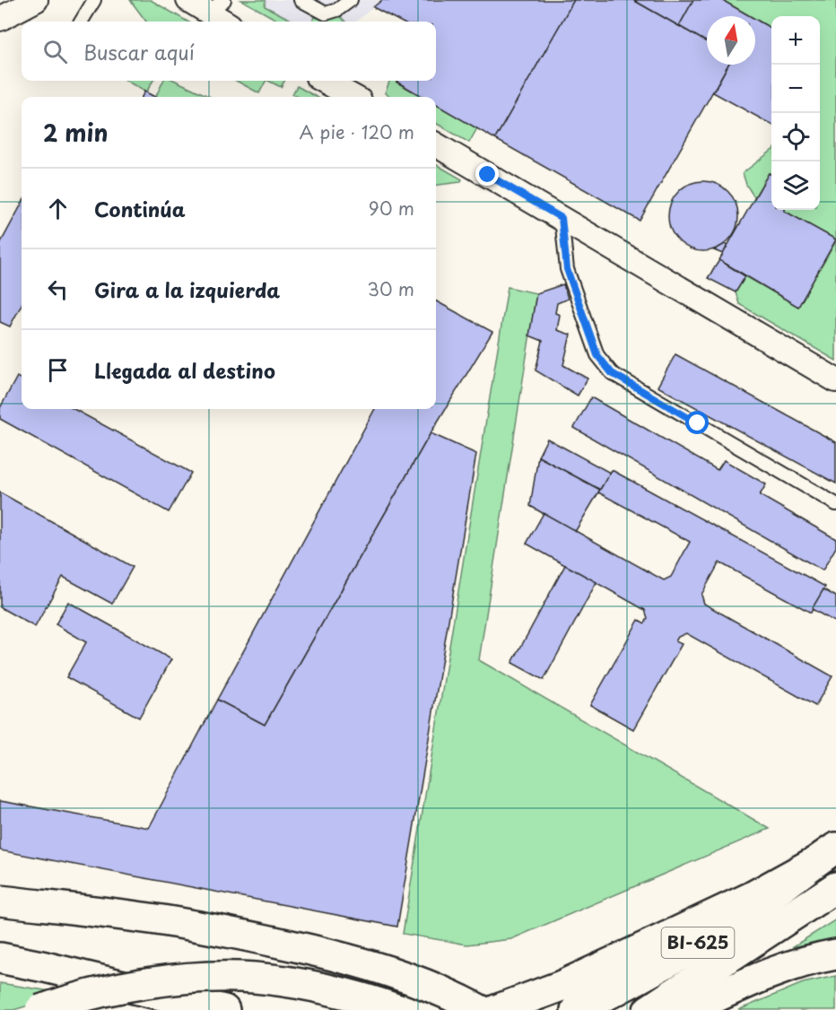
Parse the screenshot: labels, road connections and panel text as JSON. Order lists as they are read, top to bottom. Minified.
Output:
{"streets":{"main road":["BI-625"]},"north":"top","page":{"map_buttons":["+","−"],"search":"Buscar aquí","heading":["2 min","A pie · 120 m"],"list":[["Continúa","90 m"],["Gira a la izquierda","30 m"],"Llegada al destino"]}}
